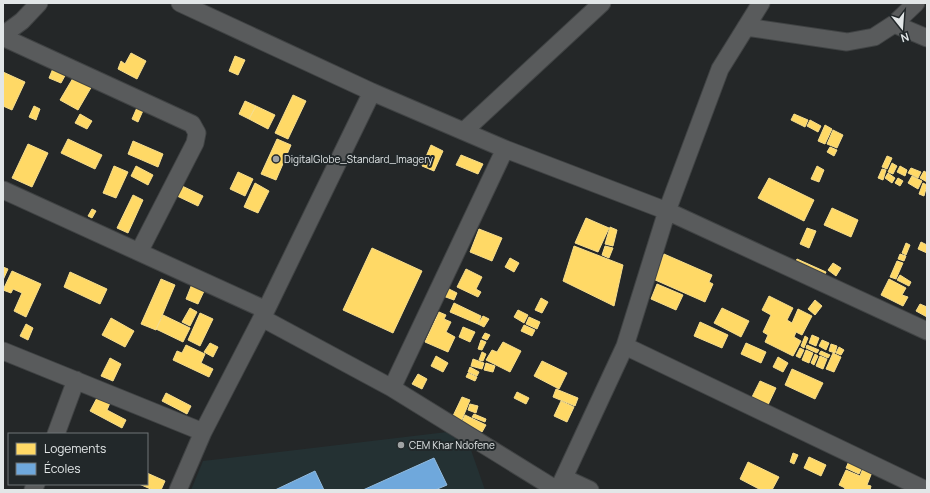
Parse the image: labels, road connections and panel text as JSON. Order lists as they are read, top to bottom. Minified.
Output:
{"places":["DigitalGlobe_Standard_Imagery","CEM Khar Ndofene"],"legend":["Logements","Écoles"],"north":"bottom"}
